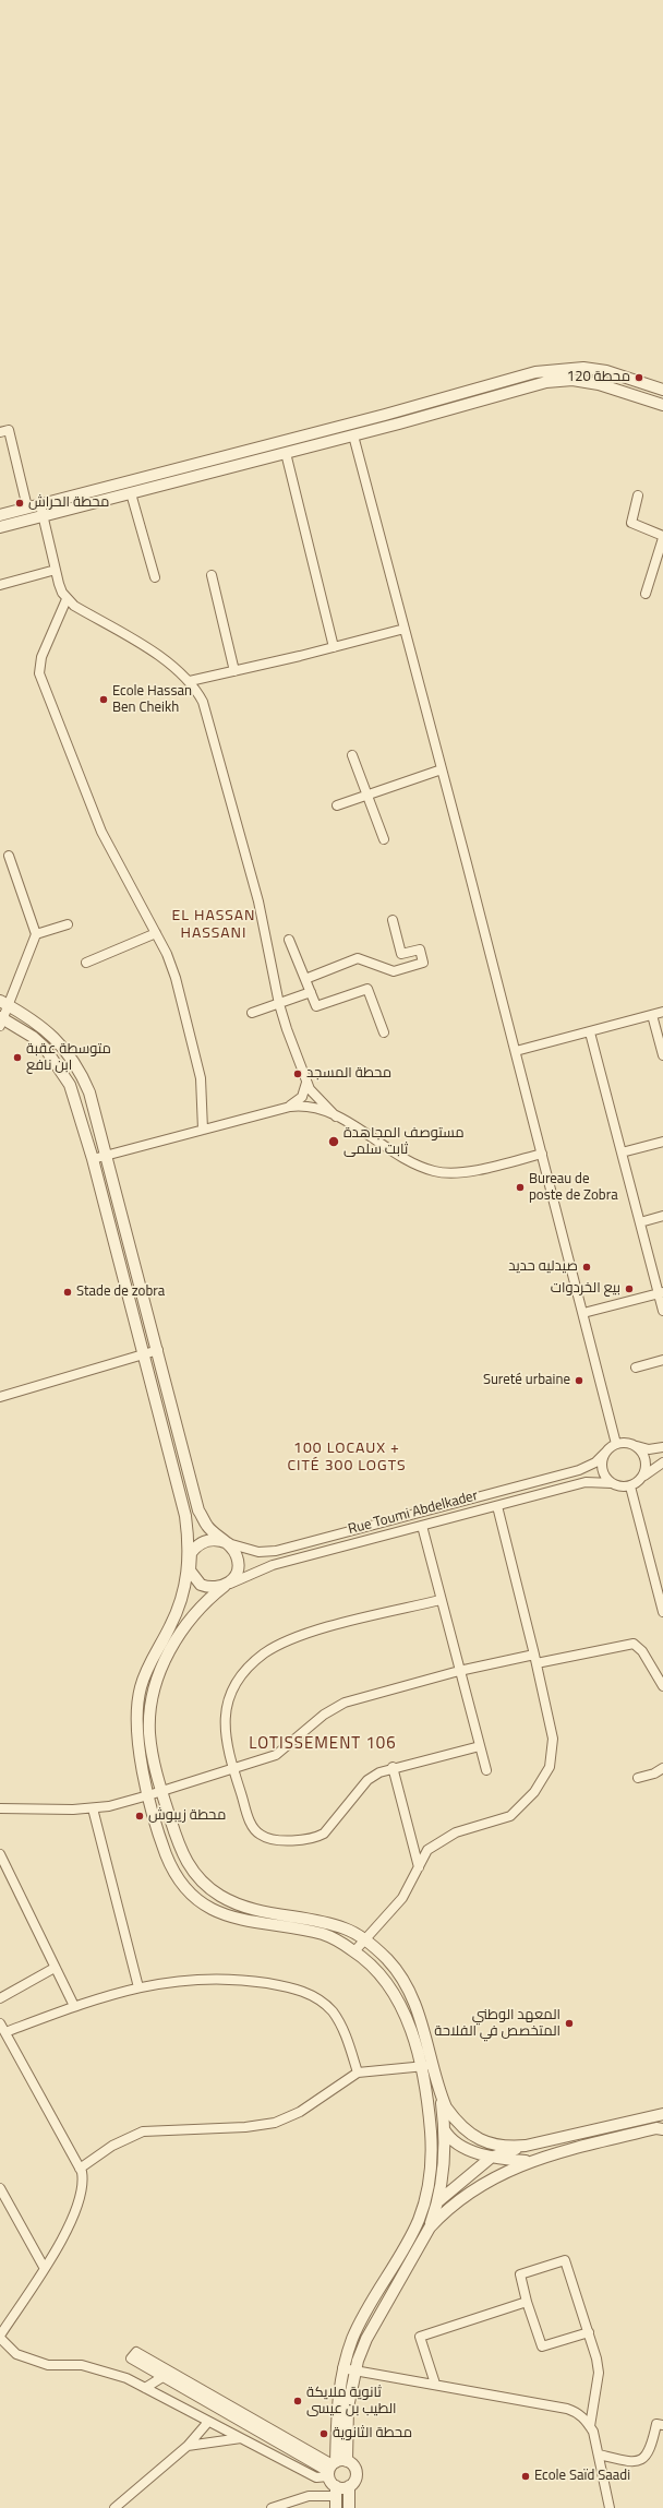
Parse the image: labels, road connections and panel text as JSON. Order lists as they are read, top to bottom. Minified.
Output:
{"streets":{"street":["Rue Toumi Abdelkader"]},"districts":["EL HASSAN HASSANI","100 LOCAUX + CITÉ 300 LOGTS","LOTISSEMENT 106"],"places":["محطة 120","محطة الحراش","Ecole Hassan Ben Cheikh","متوسطة عقبة ابن نافع","محطة المسجد","مستوصف المجاهدة ثابت سلمى","Bureau de poste de Zobra","صيدليه حديد","بيع الخردوات","Stade de zobra","Sureté urbaine","محطة زيبوش","المعهد الوطني المتخصص في الفلاحة","ثانوية ملايكة الطيب بن عيسى","محطة الثانوية","Ecole Saïd Saadi"]}
